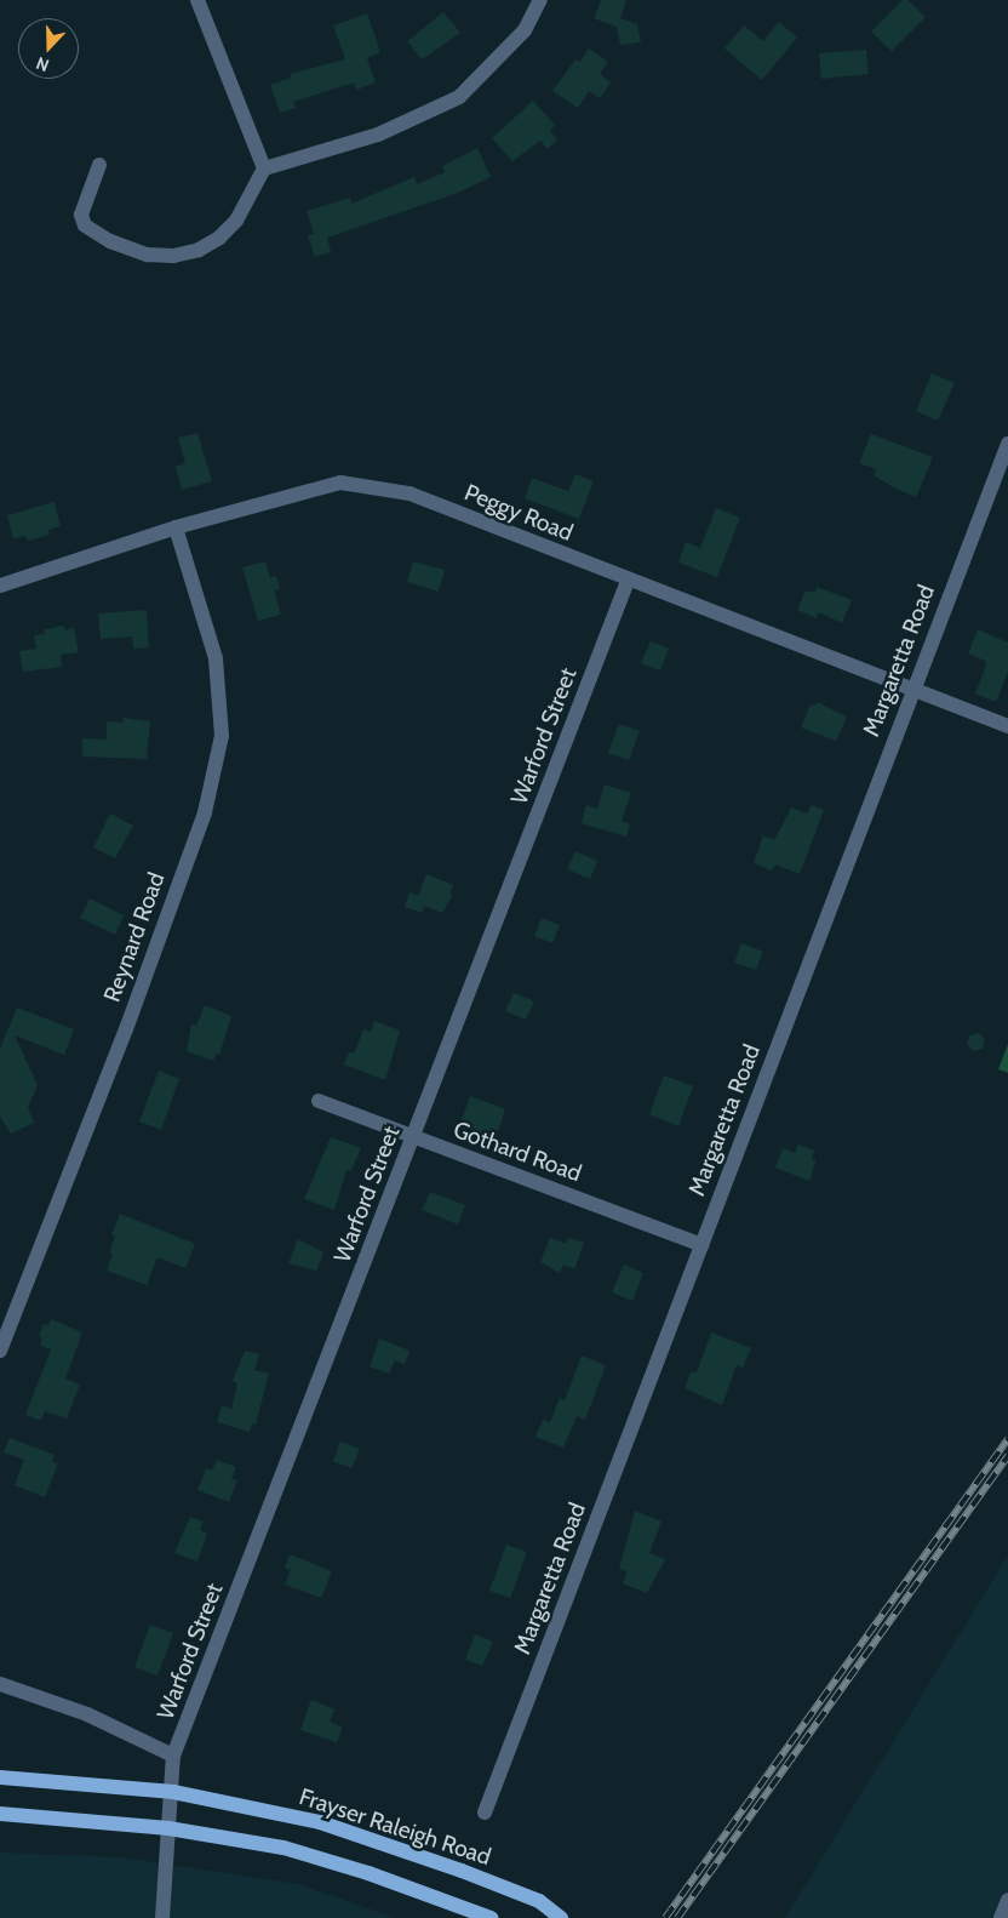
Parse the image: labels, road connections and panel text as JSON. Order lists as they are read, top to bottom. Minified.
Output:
{"streets":{"main road":["Frayser Raleigh Road"],"street":["Peggy Road","Margaretta Road","Warford Street","Reynard Road","Gothard Road"]},"crossings":[["Peggy Road","Margaretta Road"],["Peggy Road","Warford Street"],["Peggy Road","Reynard Road"],["Margaretta Road","Gothard Road"],["Warford Street","Gothard Road"],["Warford Street","Frayser Raleigh Road"]],"north":"bottom"}
